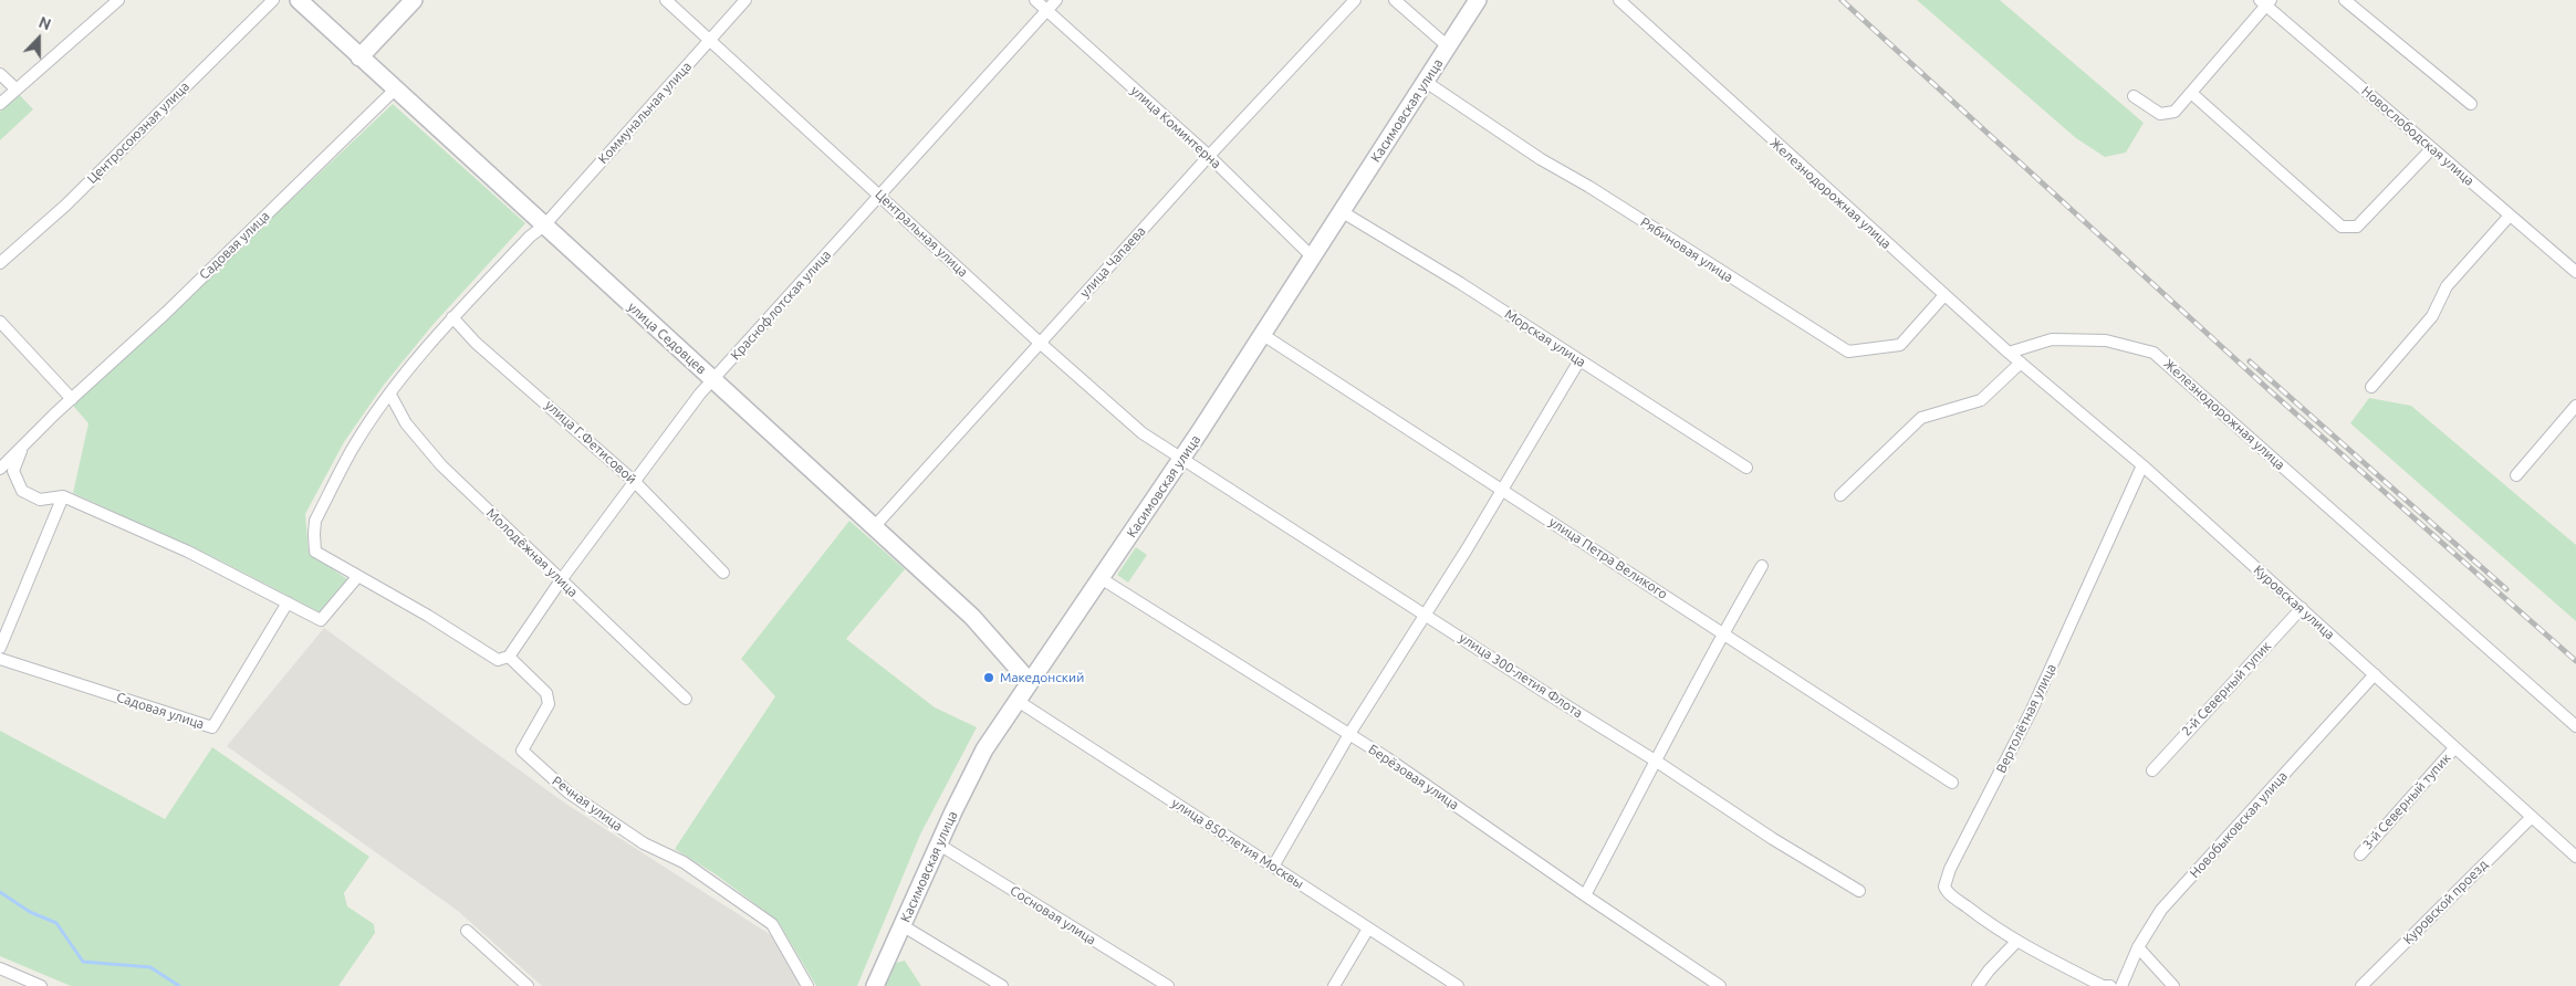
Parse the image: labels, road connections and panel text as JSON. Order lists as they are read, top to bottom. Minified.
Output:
{"streets":{"main road":["Касимовская улица","улица Седовцев"],"street":["Коммунальная улица","улица Коминтерна","Центросоюзная улица","Новослободская улица","Железнодорожная улица","Центральная улица","Садовая улица","Рябиновая улица","улица Чапаева","Краснофлотская улица","Морская улица","улица Г.Фетисовой","Молодёжная улица","улица Петра Великого","Куровская улица","улица 300-летия Флота","2-й Северный тупик","Вертолётная улица","Берёзовая улица","3-й Северный тупик","Речная улица","Новобыковская улица","улица 850-летия Москвы","Куровской проезд","Сосновая улица"]},"crossings":[["Касимовская улица","улица Коминтерна"],["Касимовская улица","Центральная улица"],["Касимовская улица","Рябиновая улица"],["Касимовская улица","улица Седовцев"],["Касимовская улица","Морская улица"],["Касимовская улица","улица Петра Великого"],["Касимовская улица","улица 300-летия Флота"],["Касимовская улица","Берёзовая улица"],["Касимовская улица","улица 850-летия Москвы"],["Касимовская улица","Сосновая улица"],["Коммунальная улица","Центральная улица"],["Коммунальная улица","улица Седовцев"],["Коммунальная улица","улица Г.Фетисовой"],["Коммунальная улица","Молодёжная улица"],["улица Коминтерна","улица Чапаева"],["улица Коминтерна","Краснофлотская улица"],["Железнодорожная улица","Рябиновая улица"],["Железнодорожная улица","Куровская улица"],["Центральная улица","улица Чапаева"],["Центральная улица","Краснофлотская улица"],["Центральная улица","улица 300-летия Флота"],["Садовая улица","улица Седовцев"],["улица Чапаева","улица Седовцев"],["Краснофлотская улица","улица Седовцев"],["Краснофлотская улица","улица Г.Фетисовой"],["Краснофлотская улица","Молодёжная улица"],["Краснофлотская улица","Речная улица"],["Куровская улица","2-й Северный тупик"],["Куровская улица","Вертолётная улица"],["Куровская улица","3-й Северный тупик"],["Куровская улица","Новобыковская улица"],["Куровская улица","Куровской проезд"]],"places":["Македонский"],"north":"top"}
